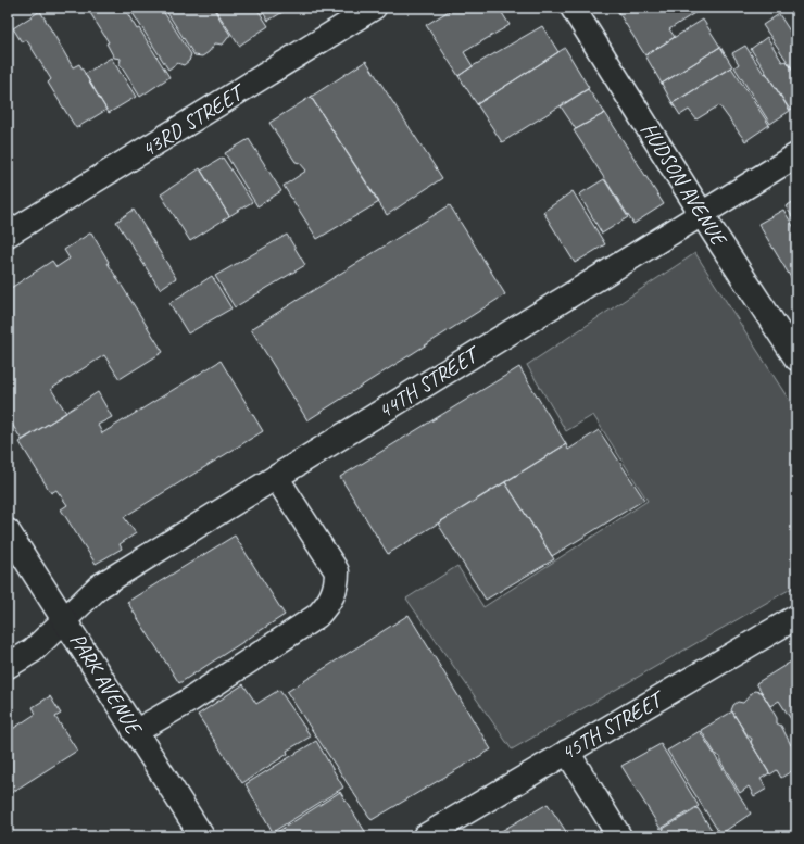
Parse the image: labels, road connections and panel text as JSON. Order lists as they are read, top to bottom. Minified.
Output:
{"streets":{"street":["43RD STREET","HUDSON AVENUE","44TH STREET","PARK AVENUE","45TH STREET"]},"crossings":[["HUDSON AVENUE","44TH STREET"],["44TH STREET","PARK AVENUE"]]}
